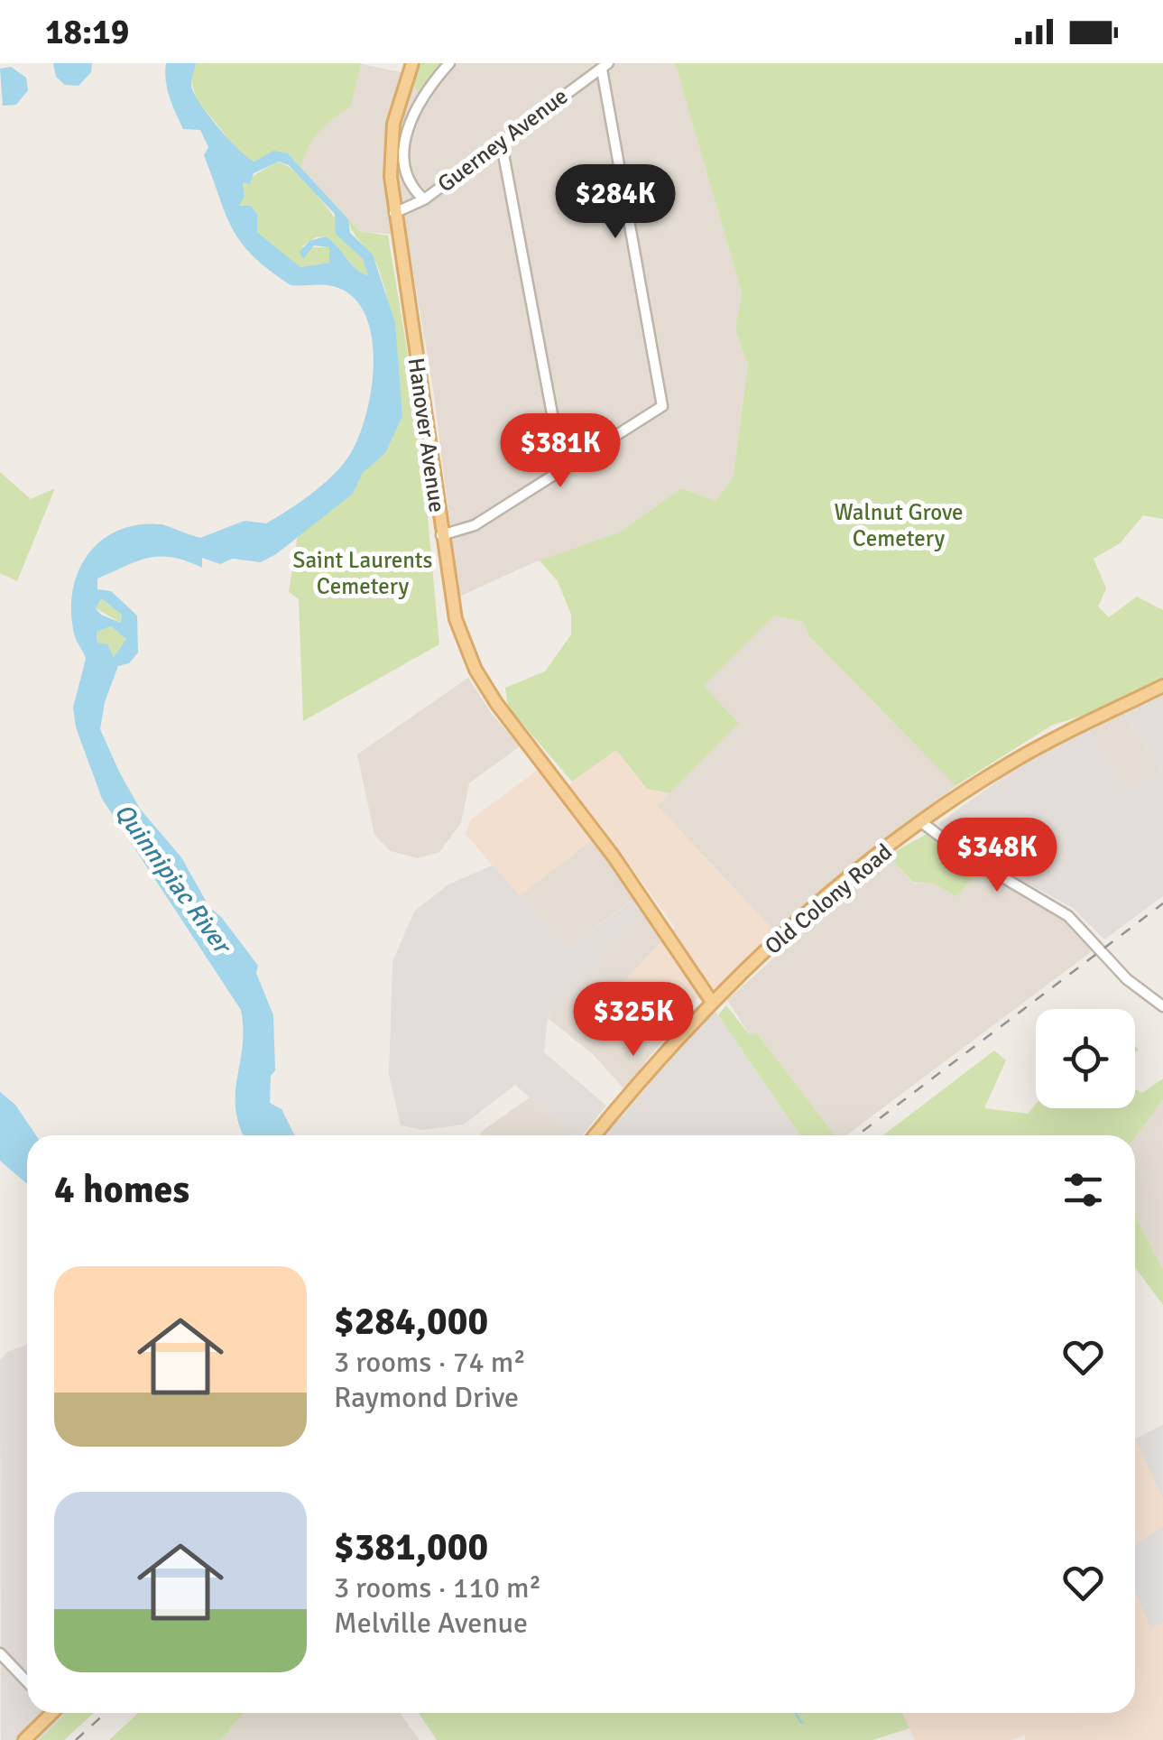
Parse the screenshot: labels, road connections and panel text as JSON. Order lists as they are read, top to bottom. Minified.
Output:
{"streets":{"main road":["Hanover Avenue","Old Colony Road"],"street":["Guerney Avenue"]},"crossings":[["Guerney Avenue","Hanover Avenue"],["Hanover Avenue","Old Colony Road"]],"water":["Quinnipiac River"],"parks":["Walnut Grove Cemetery","Saint Laurents Cemetery"],"page":{"status":"18:19","price":["$284K","$381K","$348K","$325K"],"heading":"4 homes","list":[{"name":"$284,000","note":"3 rooms · 74 m² · Raymond Drive"},{"name":"$381,000","note":"3 rooms · 110 m² · Melville Avenue"}]}}
